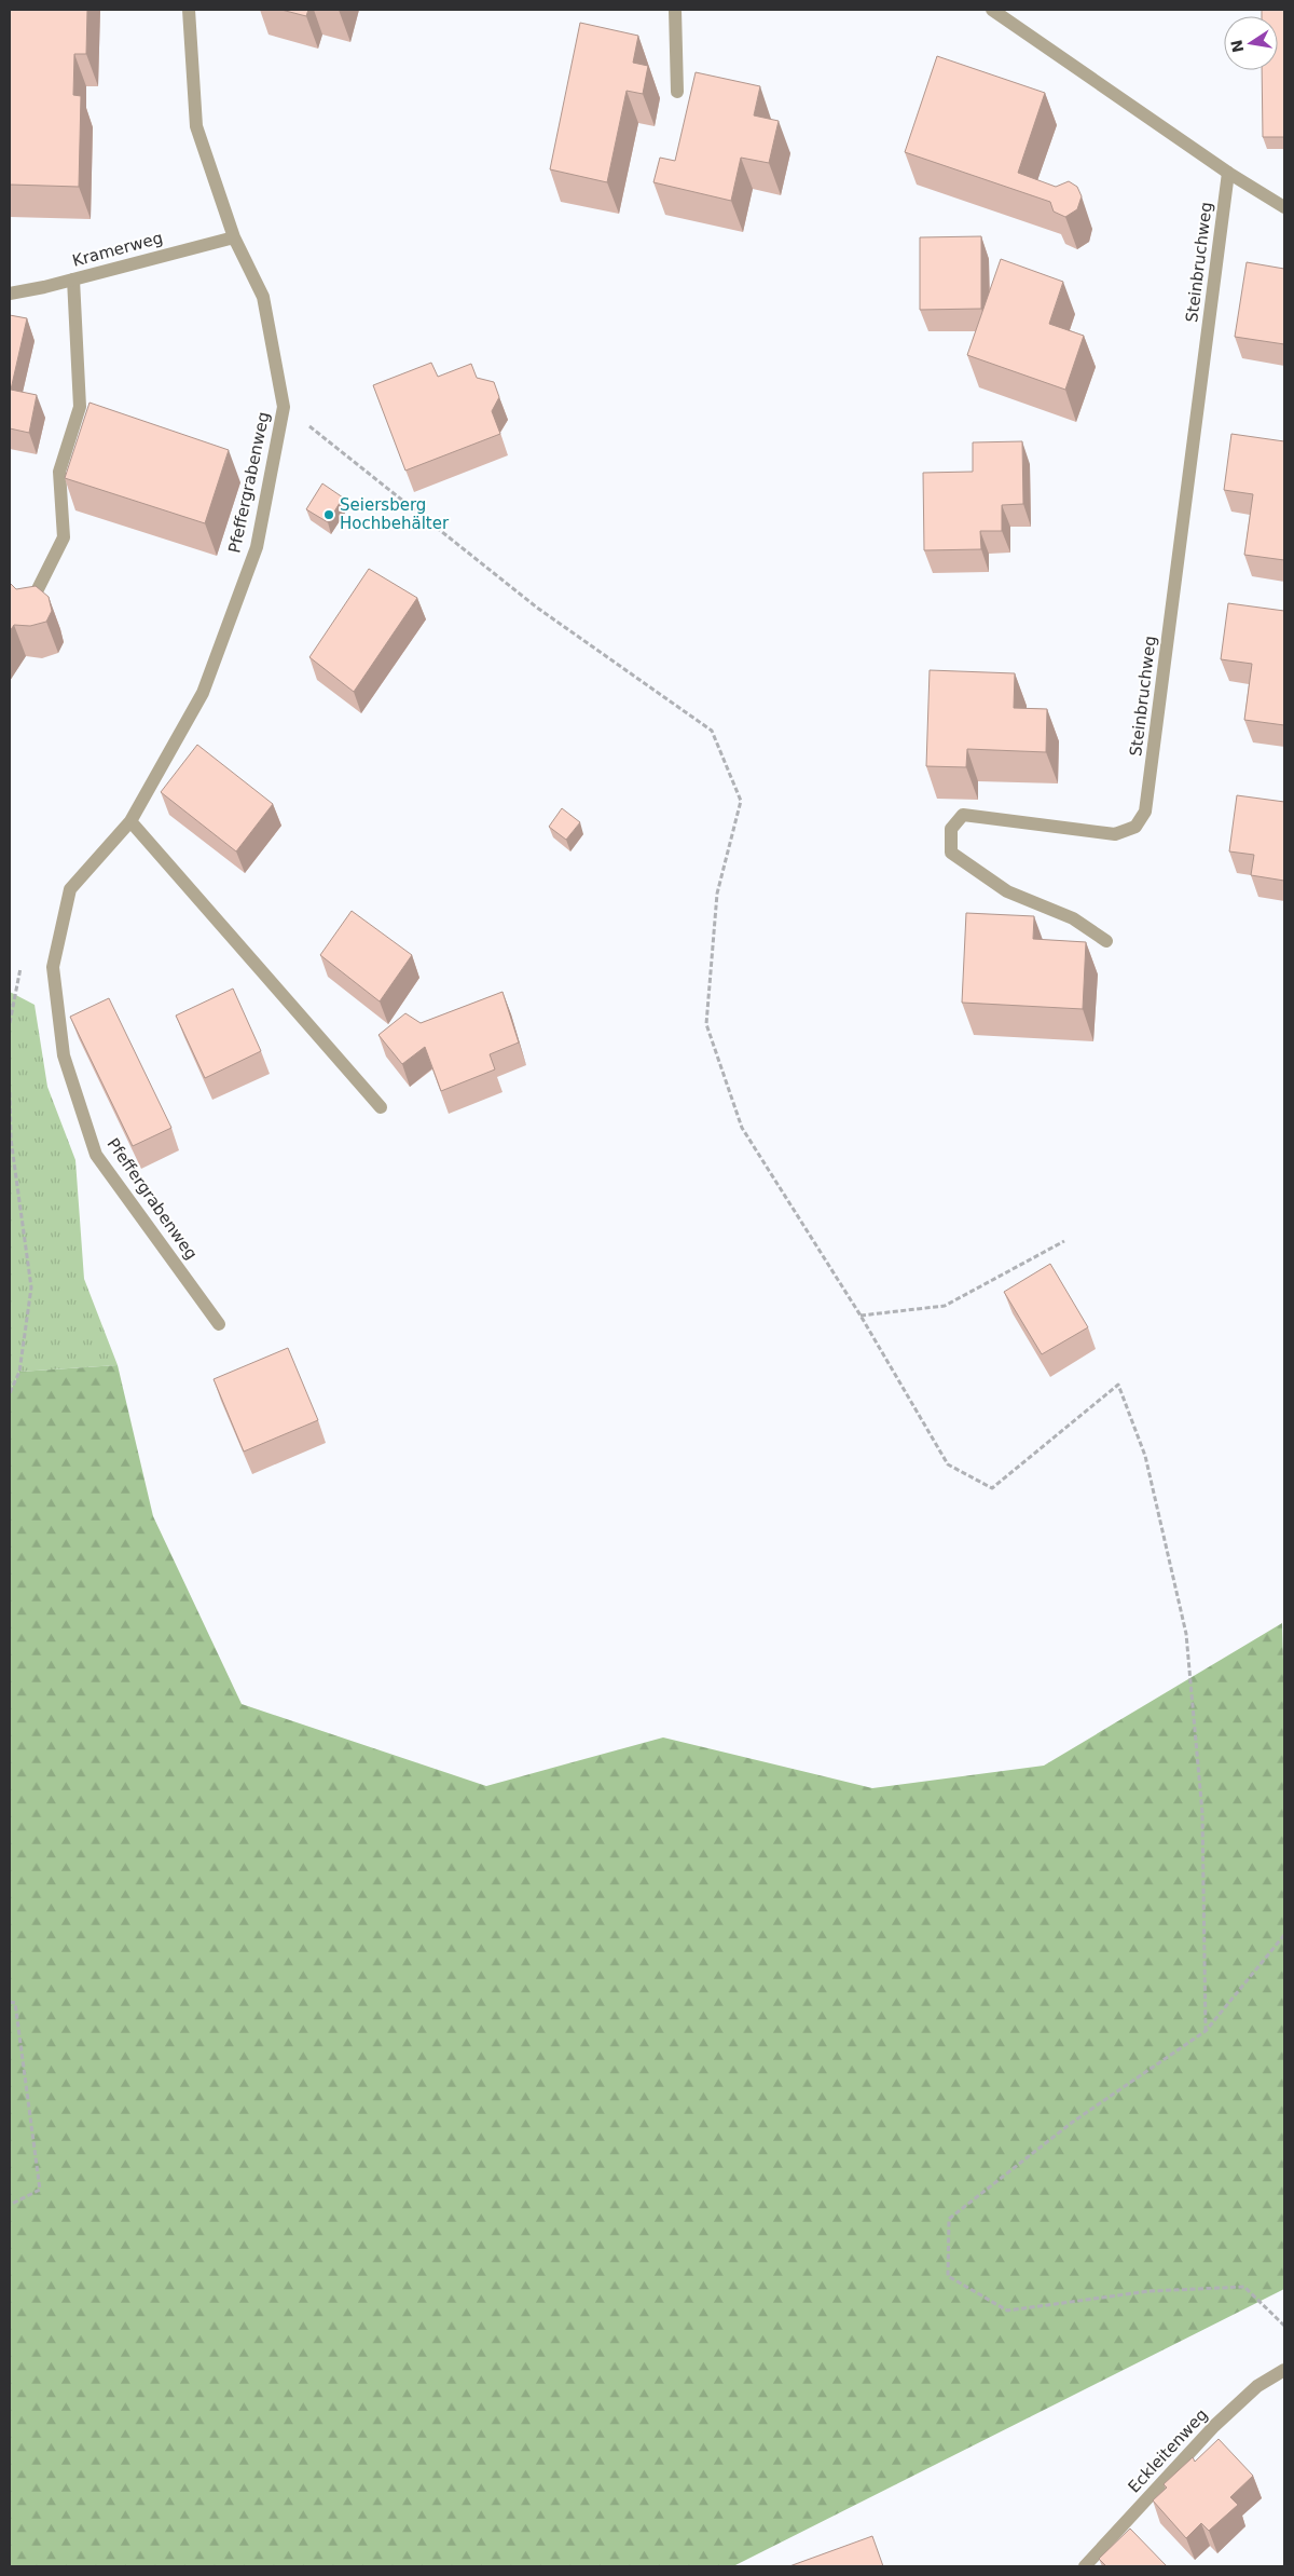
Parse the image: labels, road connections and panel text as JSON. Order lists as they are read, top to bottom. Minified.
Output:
{"streets":{"street":["Kramerweg","Steinbruchweg","Pfeffergrabenweg","Eckleitenweg"]},"crossings":[["Kramerweg","Pfeffergrabenweg"]],"places":["Seiersberg Hochbehälter"],"north":"left"}
